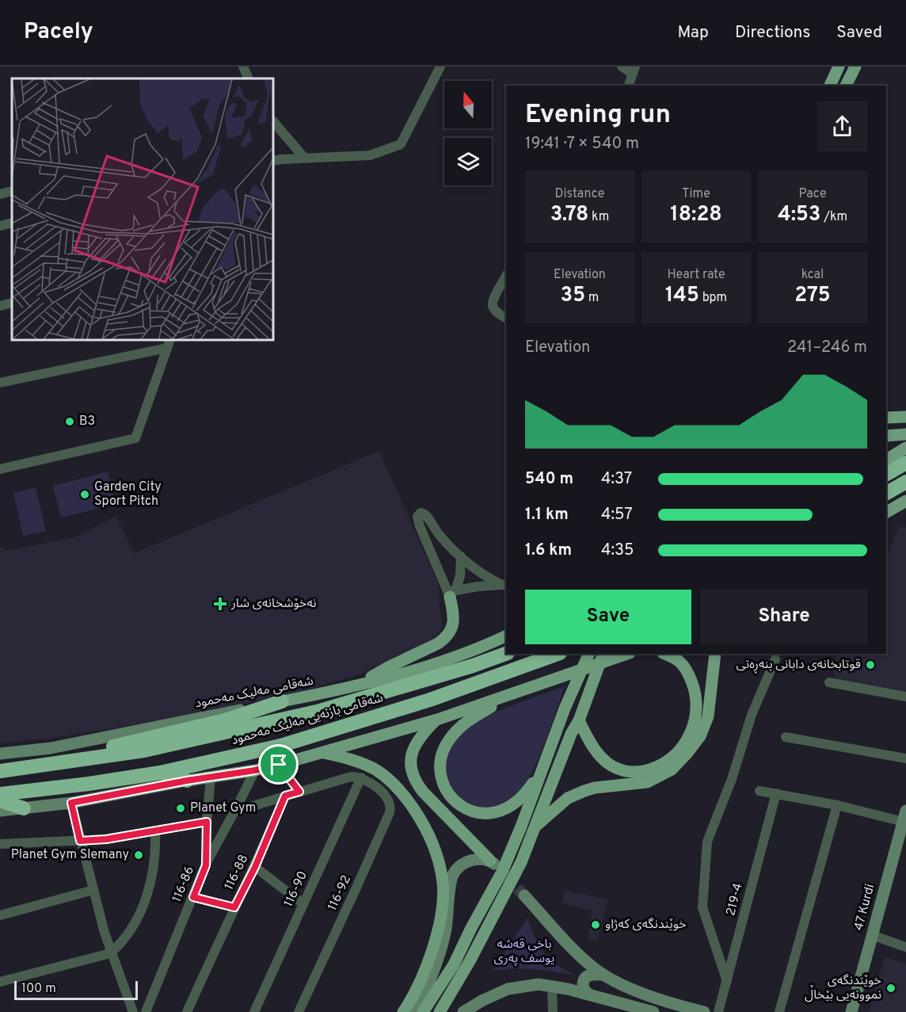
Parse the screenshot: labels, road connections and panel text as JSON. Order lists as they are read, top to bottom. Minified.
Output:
{"streets":{"highway":["شەقامی بازنەیی مەلیک مەحمود"],"main road":["شەقامی مەلیک مەحمود","47 Kurdi"],"street":["116-88","116-86","116-90","116-92","219-4"]},"crossings":[["116-90","116-92"]],"parks":["باخی قەشە یوسف پەری"],"places":{"other":["B3","Garden City Sport Pitch","قوتابخانەی دابانی بنەڕەتی","Planet Gym","Planet Gym Slemany","خوێندنگەی کەژاو","خوێندنگەی نموونەیی بێخاڵ"],"health":["نەخۆشخانەی شار"]},"scale_bar":"100 m","north":"top","page":{"header":"Pacely","nav":["Map","Directions","Saved"],"heading":["Evening run","19:41 · 7 × 540 m"],"stats":[["Distance","3.78 km"],["Time","18:28"],["Pace","4:53 /km"],["Elevation","35 m"],["Heart rate","145 bpm"],["kcal","275"]],"chart":["Elevation","241–246 m"],"list":[{"name":"540 m","note":"4:37"},{"name":"1.1 km","note":"4:57"},{"name":"1.6 km","note":"4:35"}],"buttons":["Save","Share"],"scale":"100 m"}}
